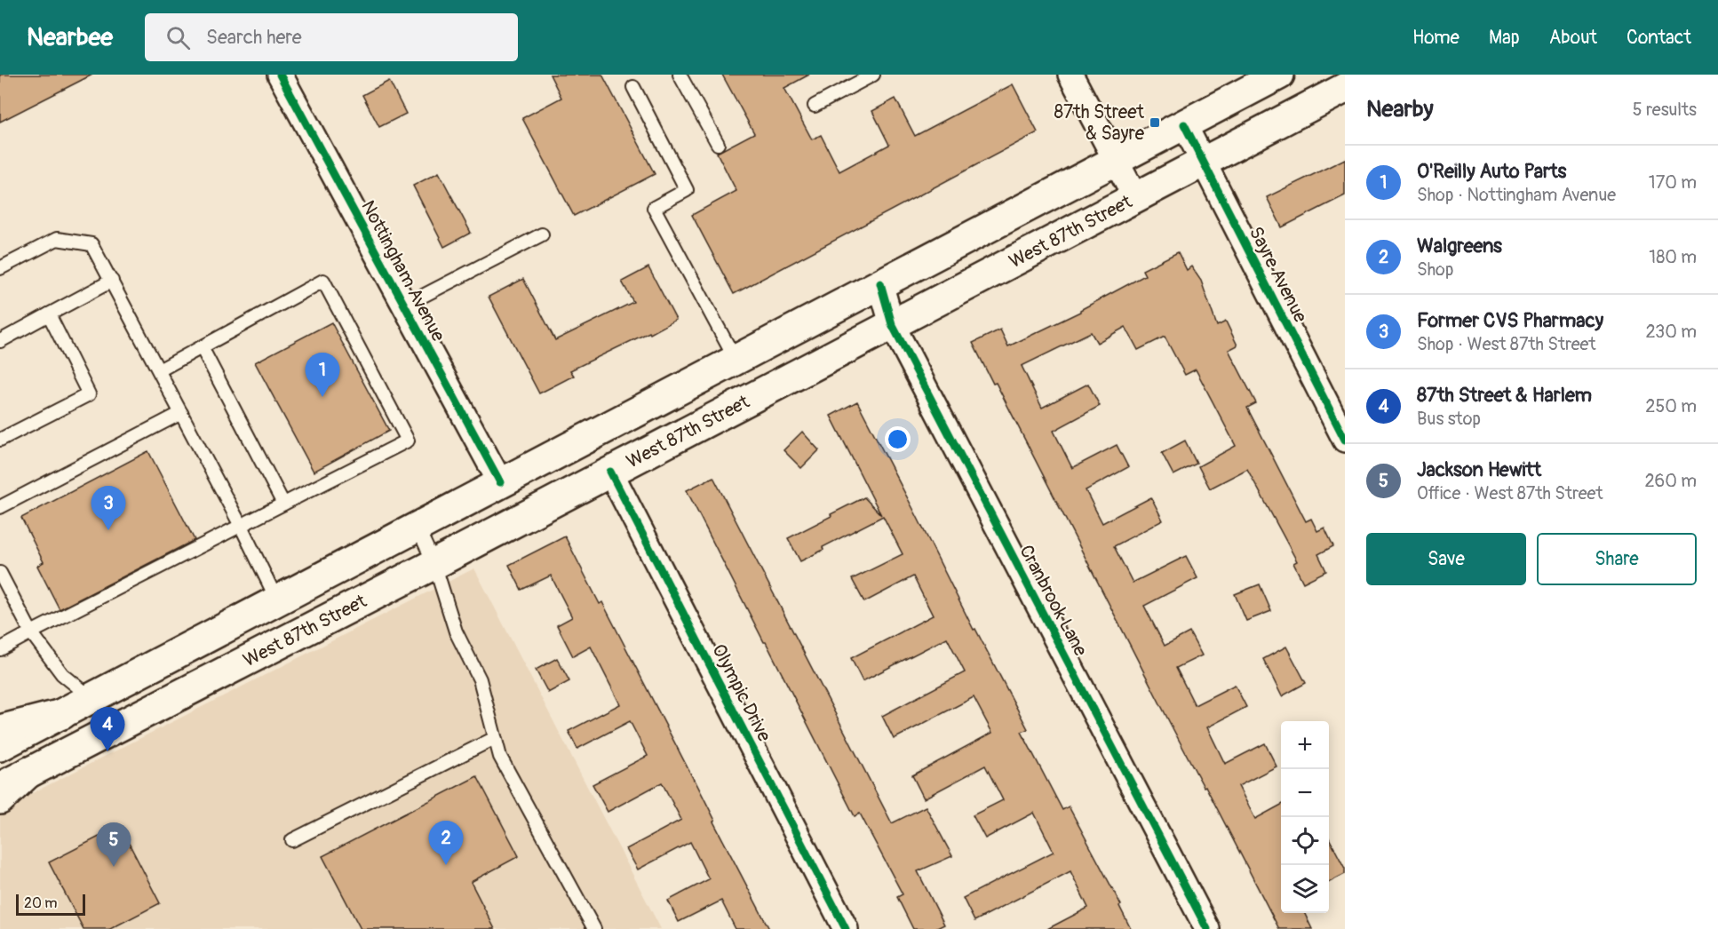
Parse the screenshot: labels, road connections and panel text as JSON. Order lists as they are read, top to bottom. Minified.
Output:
{"streets":{"main road":["West 87th Street"],"street":["Nottingham Avenue","Sayre Avenue","Cranbrook Lane","Olympic Drive"]},"crossings":[["West 87th Street","Nottingham Avenue"],["West 87th Street","Sayre Avenue"],["West 87th Street","Cranbrook Lane"],["West 87th Street","Olympic Drive"]],"places":{"transit":["87th Street & Sayre"]},"scale_bar":"20 m","page":{"header":"Nearbee","search":"Search here","nav":["Home","Map","About","Contact"],"heading":["Nearby","5 results"],"list":[{"mark":"1","name":"O'Reilly Auto Parts","note":"Shop · Nottingham Avenue","value":"170 m"},{"mark":"2","name":"Walgreens","note":"Shop","value":"180 m"},{"mark":"3","name":"Former CVS Pharmacy","note":"Shop · West 87th Street","value":"230 m"},{"mark":"4","name":"87th Street & Harlem","note":"Bus stop","value":"250 m"},{"mark":"5","name":"Jackson Hewitt","note":"Office · West 87th Street","value":"260 m"}],"pins":["1","3","4","2","5"],"buttons":["Save","Share"],"map_buttons":["+","−"],"scale":"20 m"}}
